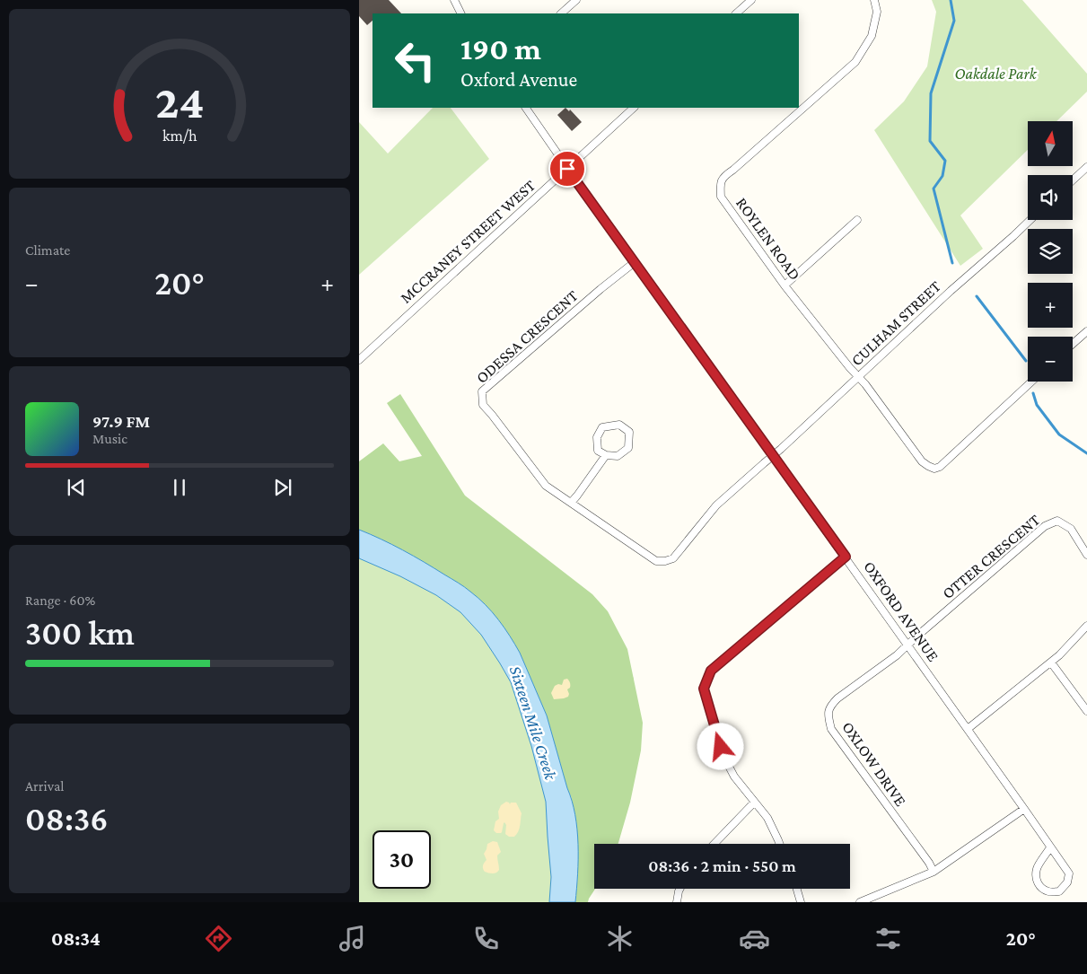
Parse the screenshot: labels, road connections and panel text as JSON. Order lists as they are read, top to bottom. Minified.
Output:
{"streets":{"street":["ROYLEN ROAD","MCCRANEY STREET WEST","CULHAM STREET","ODESSA CRESCENT","OTTER CRESCENT","OXFORD AVENUE","OXLOW DRIVE"]},"crossings":[["ROYLEN ROAD","CULHAM STREET"],["MCCRANEY STREET WEST","OXFORD AVENUE"],["CULHAM STREET","ODESSA CRESCENT"],["CULHAM STREET","OXFORD AVENUE"],["ODESSA CRESCENT","OXFORD AVENUE"],["OTTER CRESCENT","OXFORD AVENUE"],["OTTER CRESCENT","OXLOW DRIVE"],["OXFORD AVENUE","OXLOW DRIVE"]],"water":["Sixteen Mile Creek"],"parks":["Oakdale Park"],"north":"top","page":{"turn":["190 m","Oxford Avenue"],"map_buttons":["+","−"],"tile":["Climate",["Range · 60%","300 km"],["Arrival","08:36"]],"heat":["−","20°","+"],"song":["97.9 FM","Music"],"limit":"30","trip":"08:36 · 2 min · 550 m","tabs":["08:34","20°"],"gauge":["24","km/h"]}}
